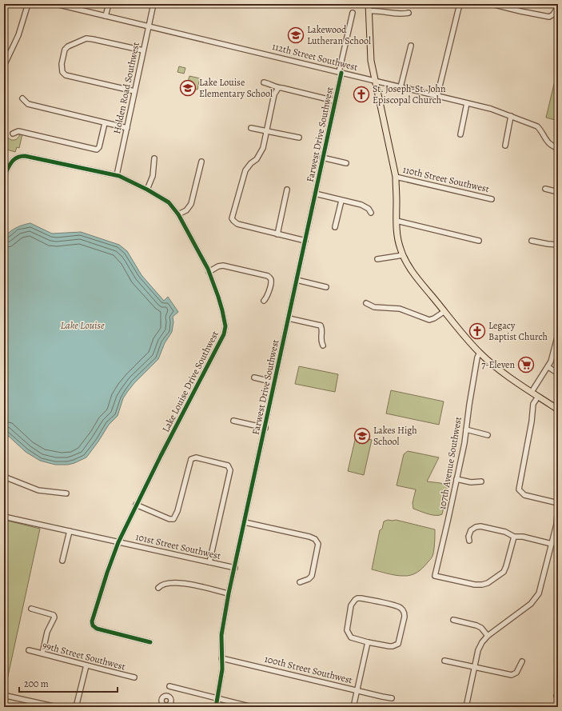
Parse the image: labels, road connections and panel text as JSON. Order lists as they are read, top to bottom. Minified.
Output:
{"streets":{"street":["112th Street Southwest","Holden Road Southwest","Farwest Drive Southwest","110th Street Southwest","Lake Louise Drive Southwest","107th Avenue Southwest","101st Street Southwest","99th Street Southwest","100th Street Southwest"]},"crossings":[["112th Street Southwest","Holden Road Southwest"],["112th Street Southwest","Farwest Drive Southwest"],["Holden Road Southwest","Lake Louise Drive Southwest"],["Farwest Drive Southwest","101st Street Southwest"],["Farwest Drive Southwest","100th Street Southwest"],["Lake Louise Drive Southwest","101st Street Southwest"]],"water":["Lake Louise"],"places":{"school or university":["Lakewood Lutheran School","Lake Louise Elementary School","Lakes High School"],"church":["St. Joseph-St. John Episcopal Church","Legacy Baptist Church"],"supermarket":["7-Eleven"]},"scale_bar":"200 m"}
